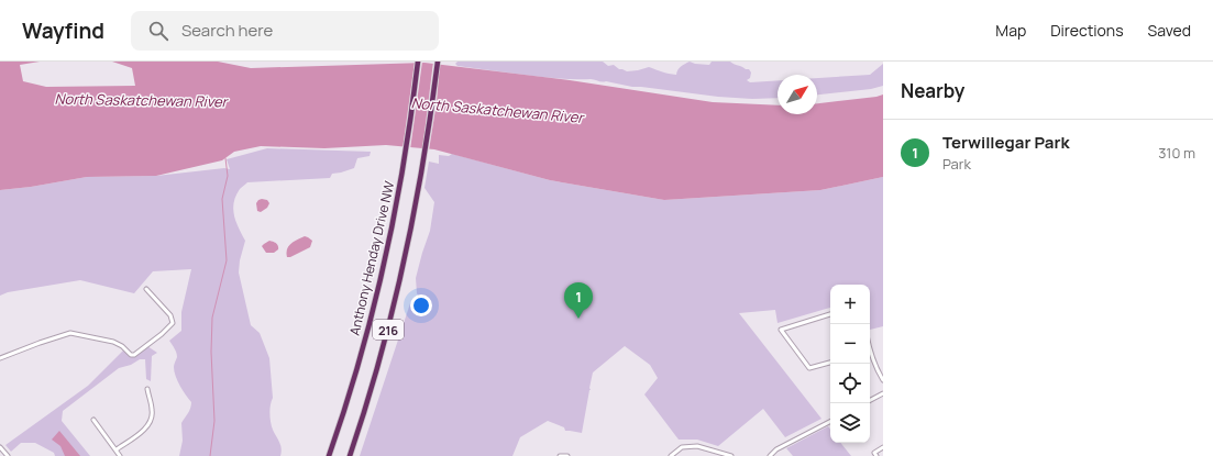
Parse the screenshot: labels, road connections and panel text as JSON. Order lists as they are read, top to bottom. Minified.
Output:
{"streets":{"highway":["Anthony Henday Drive NW","216"]},"water":["North Saskatchewan River"],"north":"top right","page":{"header":"Wayfind","search":"Search here","nav":["Map","Directions","Saved"],"heading":"Nearby","list":[{"mark":"1","name":"Terwillegar Park","note":"Park","value":"310 m"}],"pins":"1","map_buttons":["+","−"]}}
